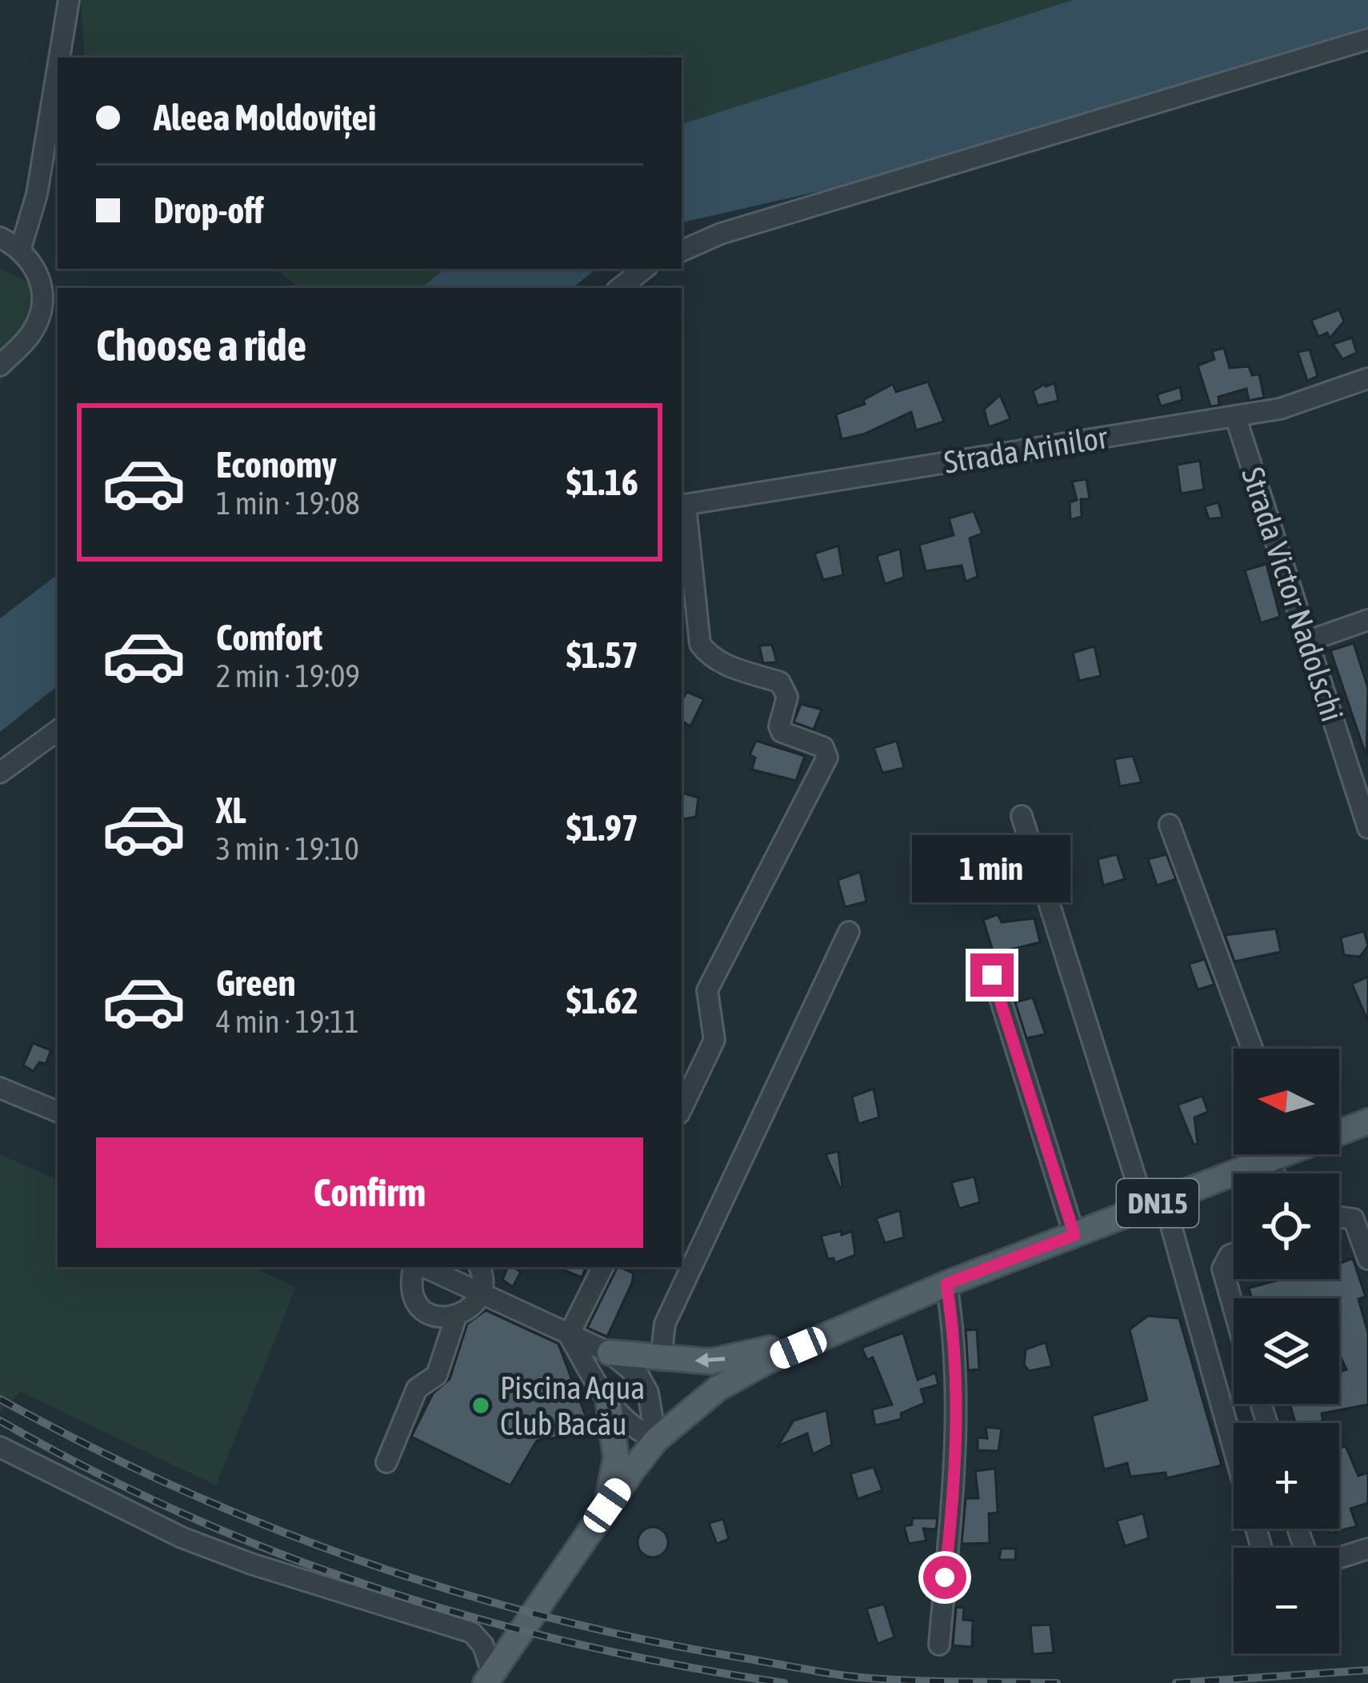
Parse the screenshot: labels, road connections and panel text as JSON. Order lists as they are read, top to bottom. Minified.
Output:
{"streets":{"main road":["DN15"],"street":["Strada Arinilor","Strada Victor Nadolschi"]},"crossings":[["Strada Arinilor","Strada Victor Nadolschi"]],"places":["Piscina Aqua Club Bacău"],"north":"left","page":{"banner":["Aleea Moldoviței","Drop-off"],"heading":"Choose a ride","list":[{"name":"Economy","note":"1 min · 19:08","value":"$1.16"},{"name":"Comfort","note":"2 min · 19:09","value":"$1.57"},{"name":"XL","note":"3 min · 19:10","value":"$1.97"},{"name":"Green","note":"4 min · 19:11","value":"$1.62"}],"bubble":"1 min","map_buttons":["+","−"],"buttons":"Confirm"}}
